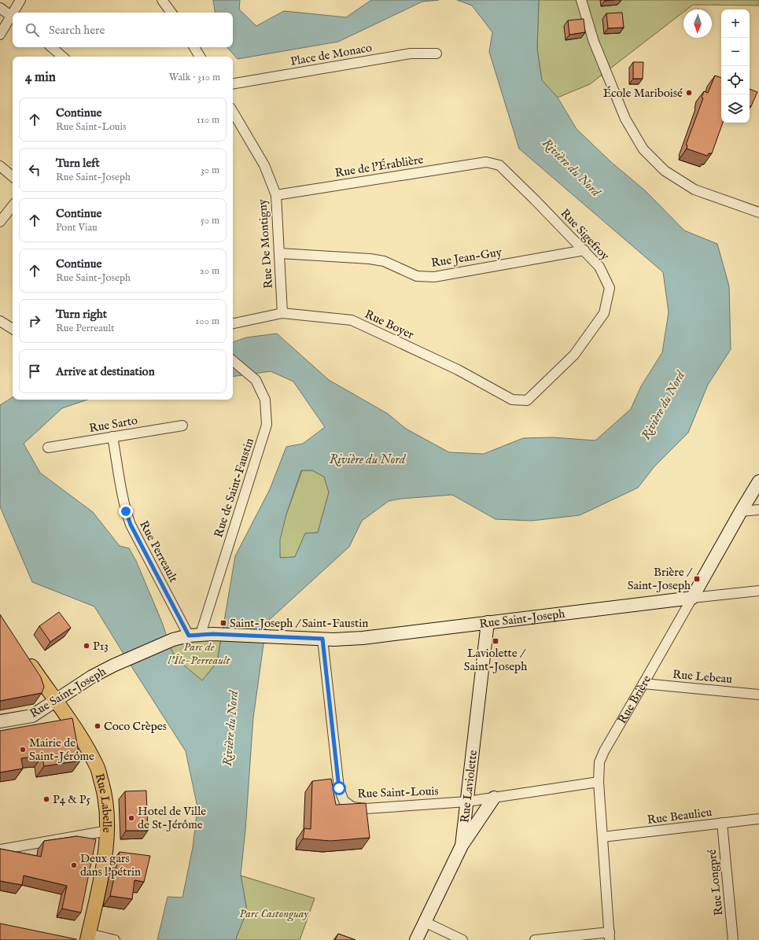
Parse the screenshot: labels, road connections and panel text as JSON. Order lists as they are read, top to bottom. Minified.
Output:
{"streets":{"main road":["Rue Labelle"],"street":["Place de Monaco","Rue de l'Érablière","Rue Sigefroy","Rue De Montigny","Rue Jean-Guy","Rue Boyer","Rue Sarto","Rue de Saint-Faustin","Rue Perreault","Rue Saint-Joseph","Rue Lebeau","Rue Brière","Rue Laviolette","Rue Saint-Louis","Rue Beaulieu","Rue Longpré"]},"crossings":[["Rue de l'Érablière","Rue Sigefroy"],["Rue de l'Érablière","Rue De Montigny"],["Rue Sigefroy","Rue Jean-Guy"],["Rue Sigefroy","Rue Boyer"],["Rue De Montigny","Rue Jean-Guy"],["Rue De Montigny","Rue Boyer"],["Rue Sarto","Rue Perreault"],["Rue de Saint-Faustin","Rue Perreault"],["Rue de Saint-Faustin","Rue Saint-Joseph"],["Rue Perreault","Rue Saint-Joseph"],["Rue Saint-Joseph","Rue Brière"],["Rue Saint-Joseph","Rue Laviolette"],["Rue Saint-Joseph","Rue Saint-Louis"],["Rue Saint-Joseph","Rue Labelle"],["Rue Lebeau","Rue Brière"],["Rue Brière","Rue Saint-Louis"],["Rue Brière","Rue Beaulieu"],["Rue Laviolette","Rue Saint-Louis"],["Rue Beaulieu","Rue Longpré"]],"water":["Rivière du Nord"],"parks":["Parc de l'Île-Perreault","Parc Castonguay"],"places":{"other":["École Mariboisé","P13","Coco Crèpes","Mairie de Saint-Jérôme","P4 & P5","Hotel de Ville de St-Jérôme","Deux gars dans l'pétrin"],"transit":["Brière / Saint-Joseph","Saint-Joseph / Saint-Faustin","Laviolette / Saint-Joseph"]},"north":"bottom","page":{"map_buttons":["+","−"],"search":"Search here","heading":["4 min","Walk · 310 m"],"list":[["Continue","Rue Saint-Louis","110 m"],["Turn left","Rue Saint-Joseph","30 m"],["Continue","Pont Viau","50 m"],["Continue","Rue Saint-Joseph","20 m"],["Turn right","Rue Perreault","100 m"],"Arrive at destination"]}}
